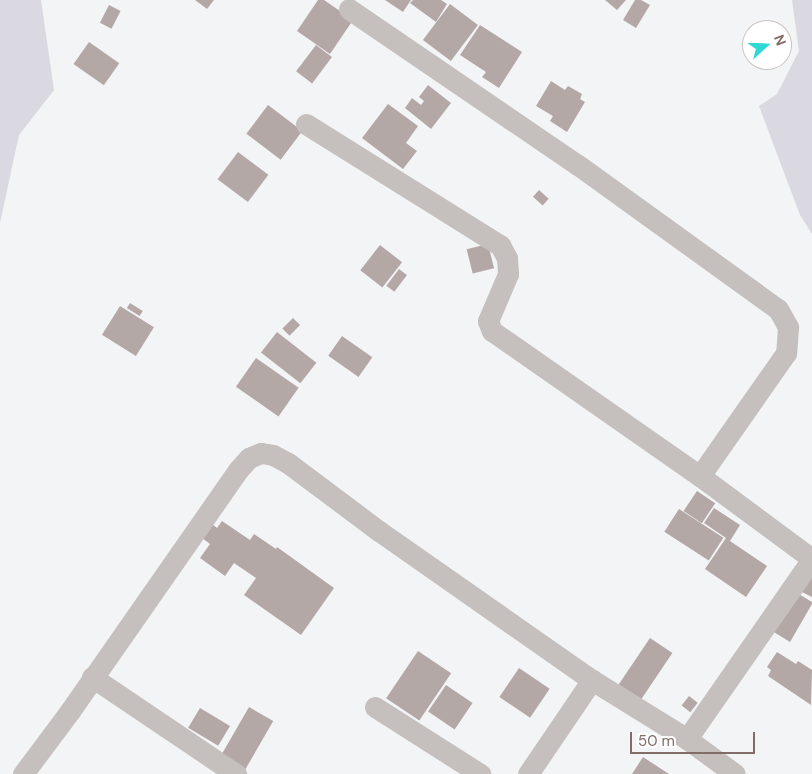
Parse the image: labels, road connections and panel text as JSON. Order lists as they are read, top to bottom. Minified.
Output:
{"scale_bar":"50 m","north":"right"}
